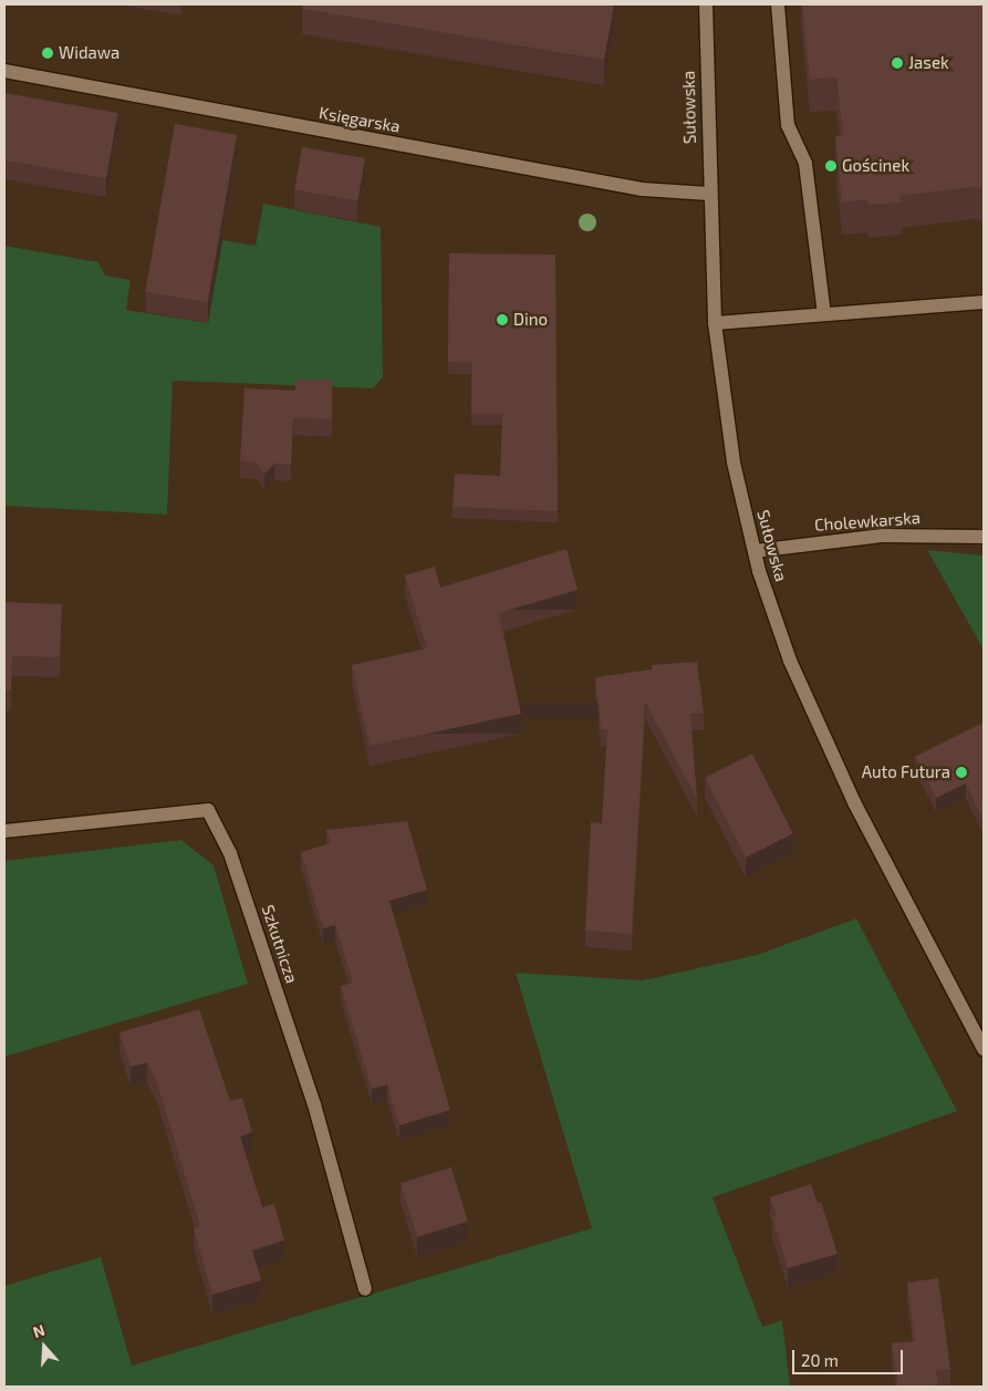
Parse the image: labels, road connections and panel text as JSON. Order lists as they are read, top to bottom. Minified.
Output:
{"streets":{"street":["Sułowska","Księgarska","Cholewkarska","Szkutnicza"]},"crossings":[["Sułowska","Księgarska"],["Sułowska","Cholewkarska"]],"places":["Widawa","Jasek","Gościnek","Dino","Auto Futura"],"scale_bar":"20 m","north":"top"}
